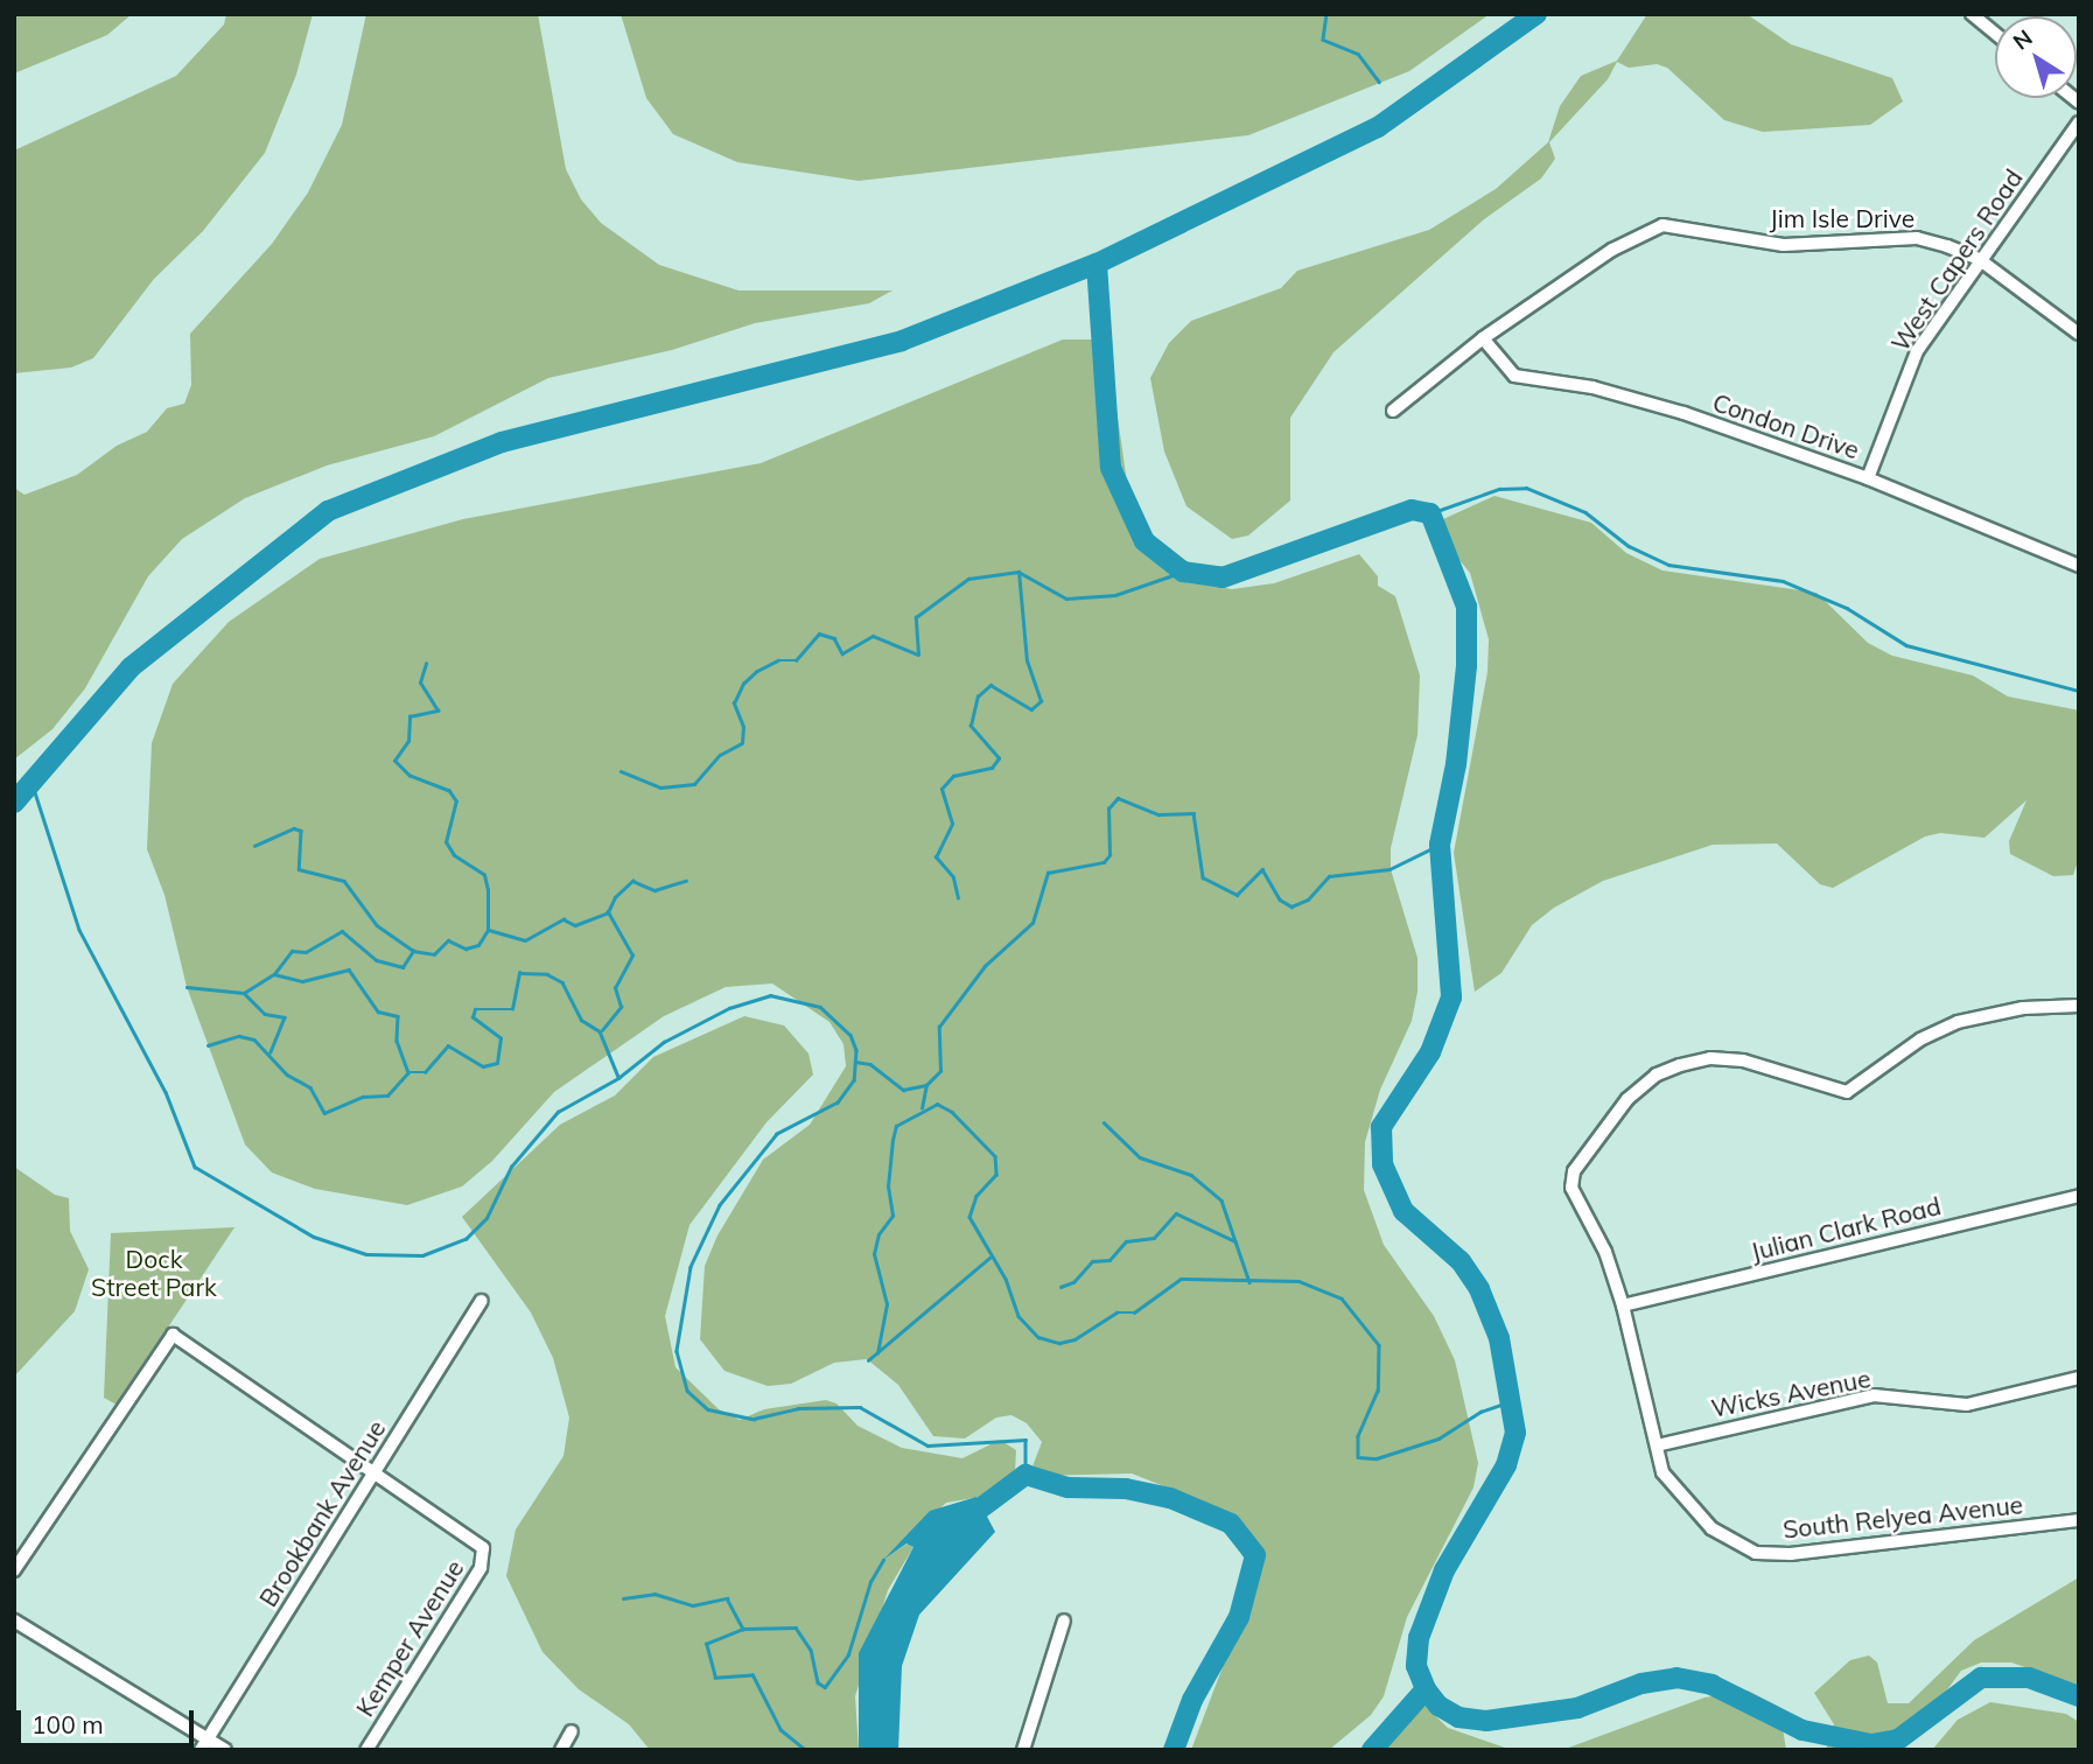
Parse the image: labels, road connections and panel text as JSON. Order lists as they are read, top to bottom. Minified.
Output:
{"streets":{"street":["Jim Isle Drive","West Capers Road","Condon Drive","Julian Clark Road","Wicks Avenue","Brookbank Avenue","South Relyea Avenue","Kemper Avenue"]},"crossings":[["Jim Isle Drive","West Capers Road"],["Jim Isle Drive","Condon Drive"],["West Capers Road","Condon Drive"],["Wicks Avenue","South Relyea Avenue"],["Brookbank Avenue","Kemper Avenue"]],"parks":["Dock Street Park"],"scale_bar":"100 m","north":"top left"}
